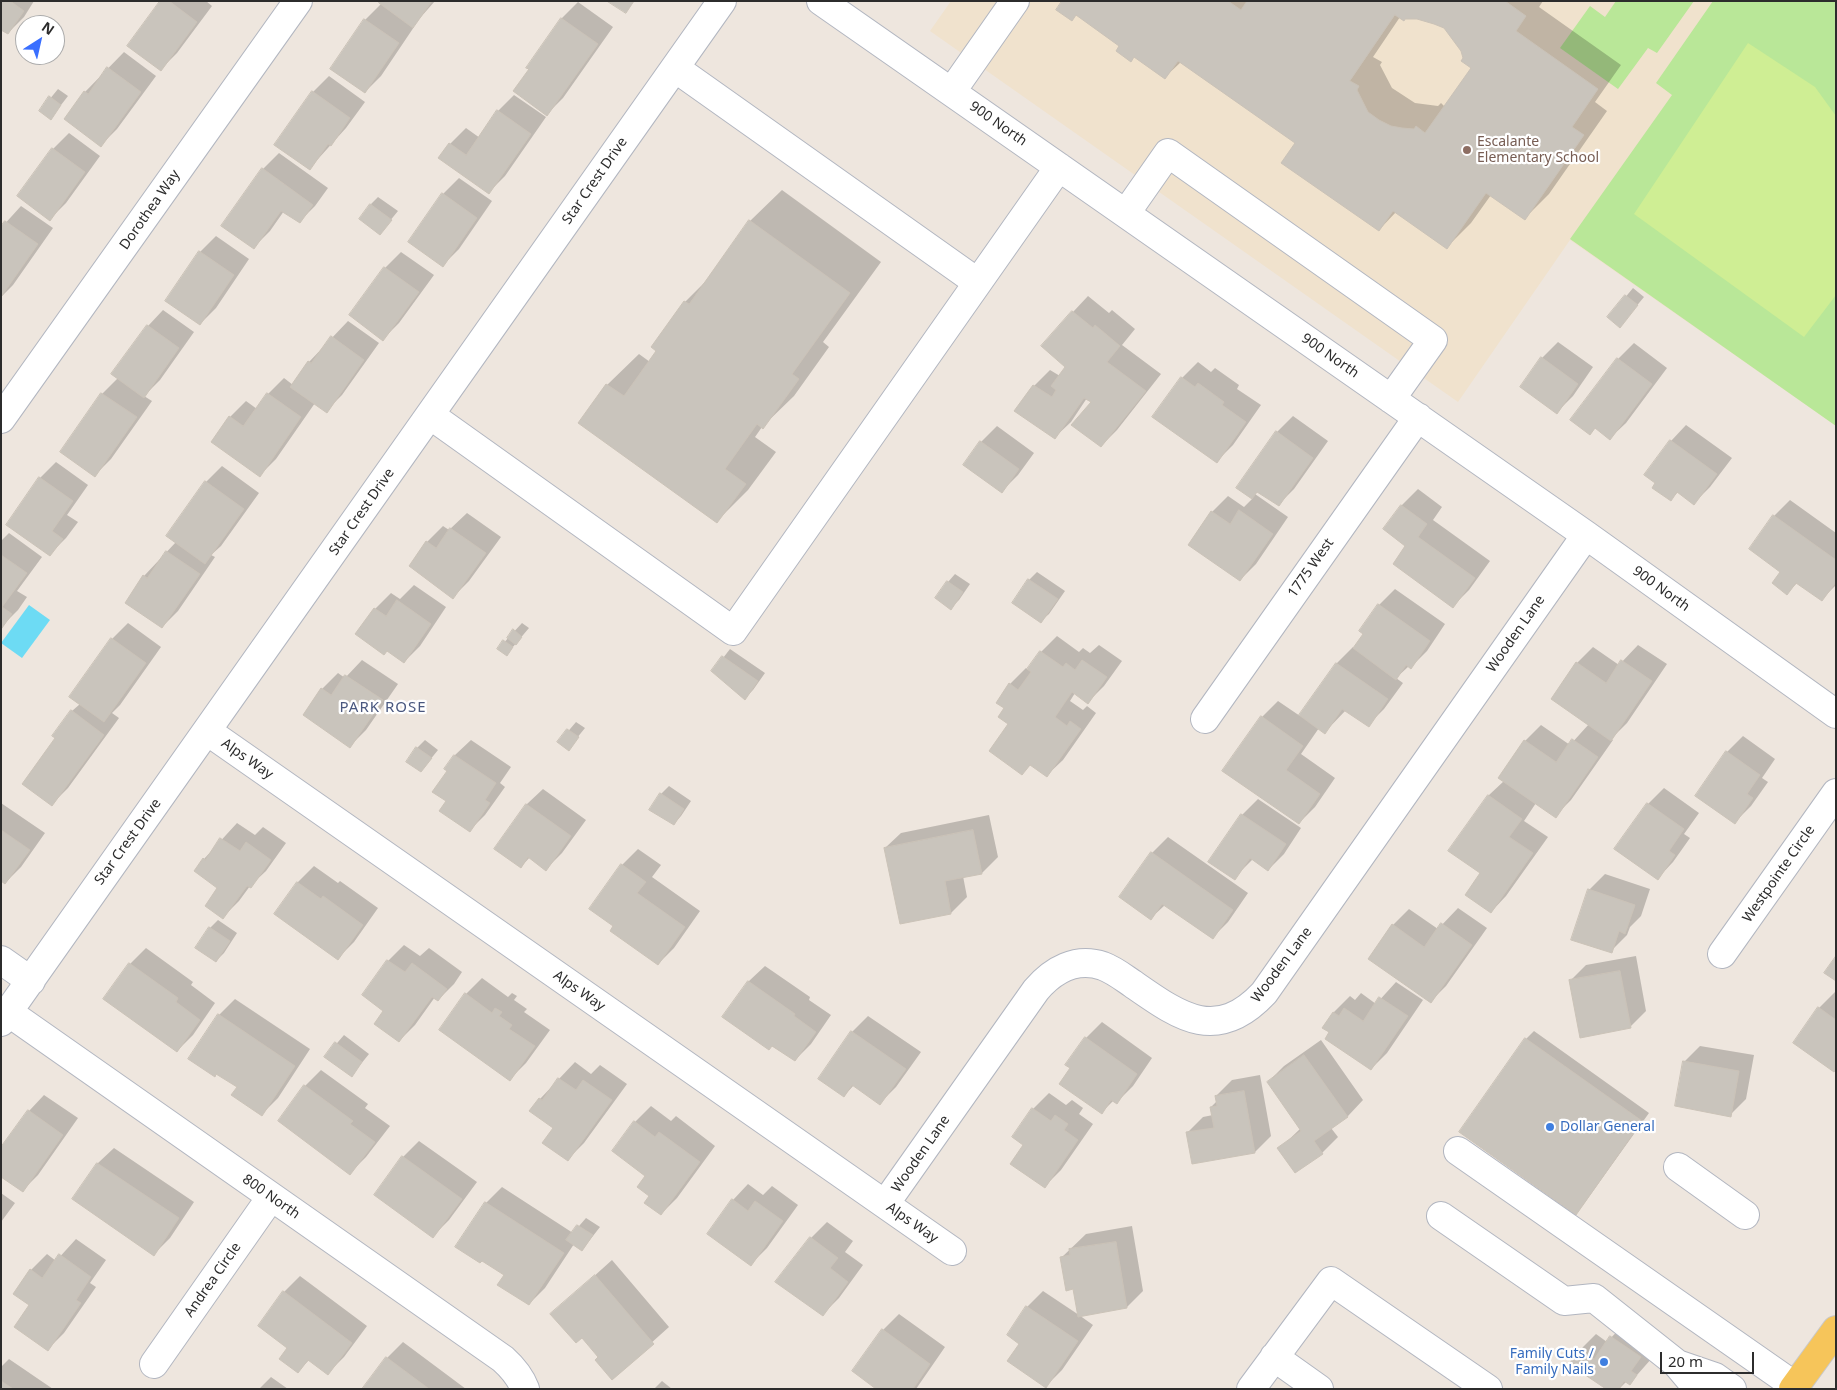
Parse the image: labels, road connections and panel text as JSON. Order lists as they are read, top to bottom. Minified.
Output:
{"streets":{"street":["900 North","Star Crest Drive","Dorothea Way","1775 West","Wooden Lane","Alps Way","Westpointe Circle","800 North","Andrea Circle"]},"crossings":[["900 North","1775 West"],["900 North","Wooden Lane"],["Star Crest Drive","Alps Way"],["Star Crest Drive","800 North"],["Wooden Lane","Alps Way"],["800 North","Andrea Circle"]],"districts":["PARK ROSE"],"places":["Escalante Elementary School","Dollar General","Family Cuts / Family Nails"],"scale_bar":"20 m","north":"top right"}
